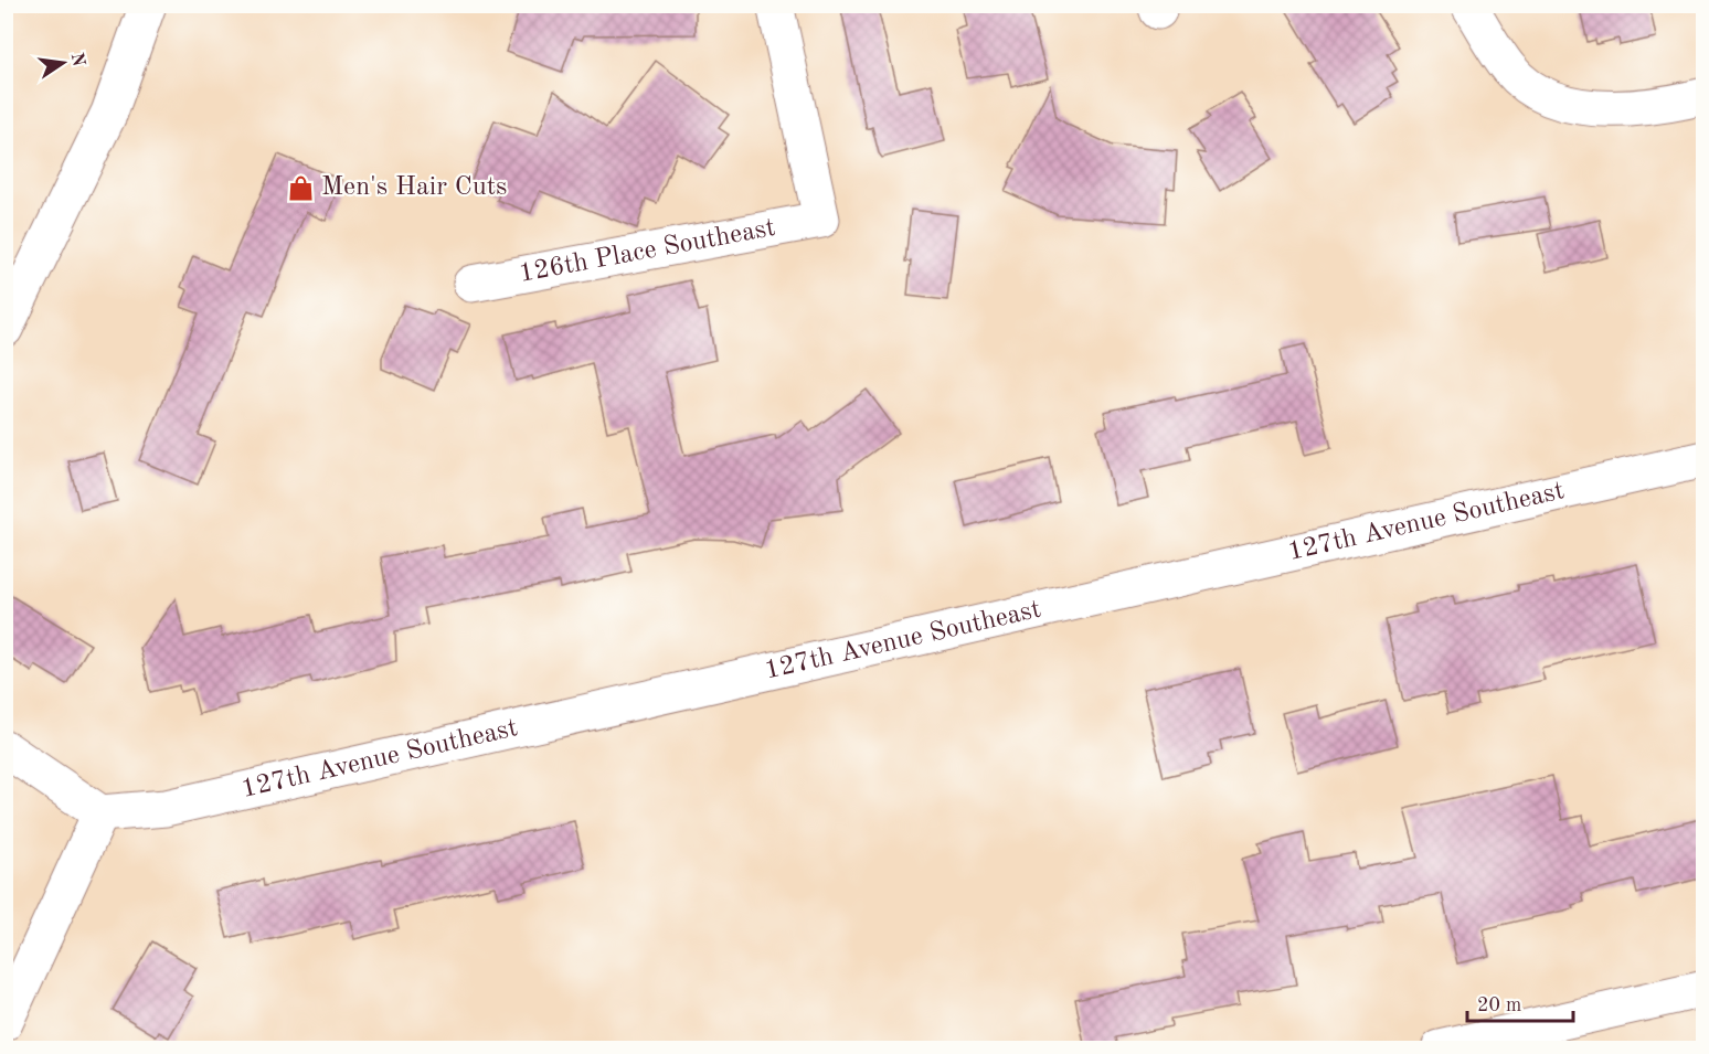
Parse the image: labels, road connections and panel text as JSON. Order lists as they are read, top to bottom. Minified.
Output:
{"streets":{"street":["126th Place Southeast","127th Avenue Southeast"]},"places":{"shop":["Men's Hair Cuts"]},"scale_bar":"20 m","north":"right"}
